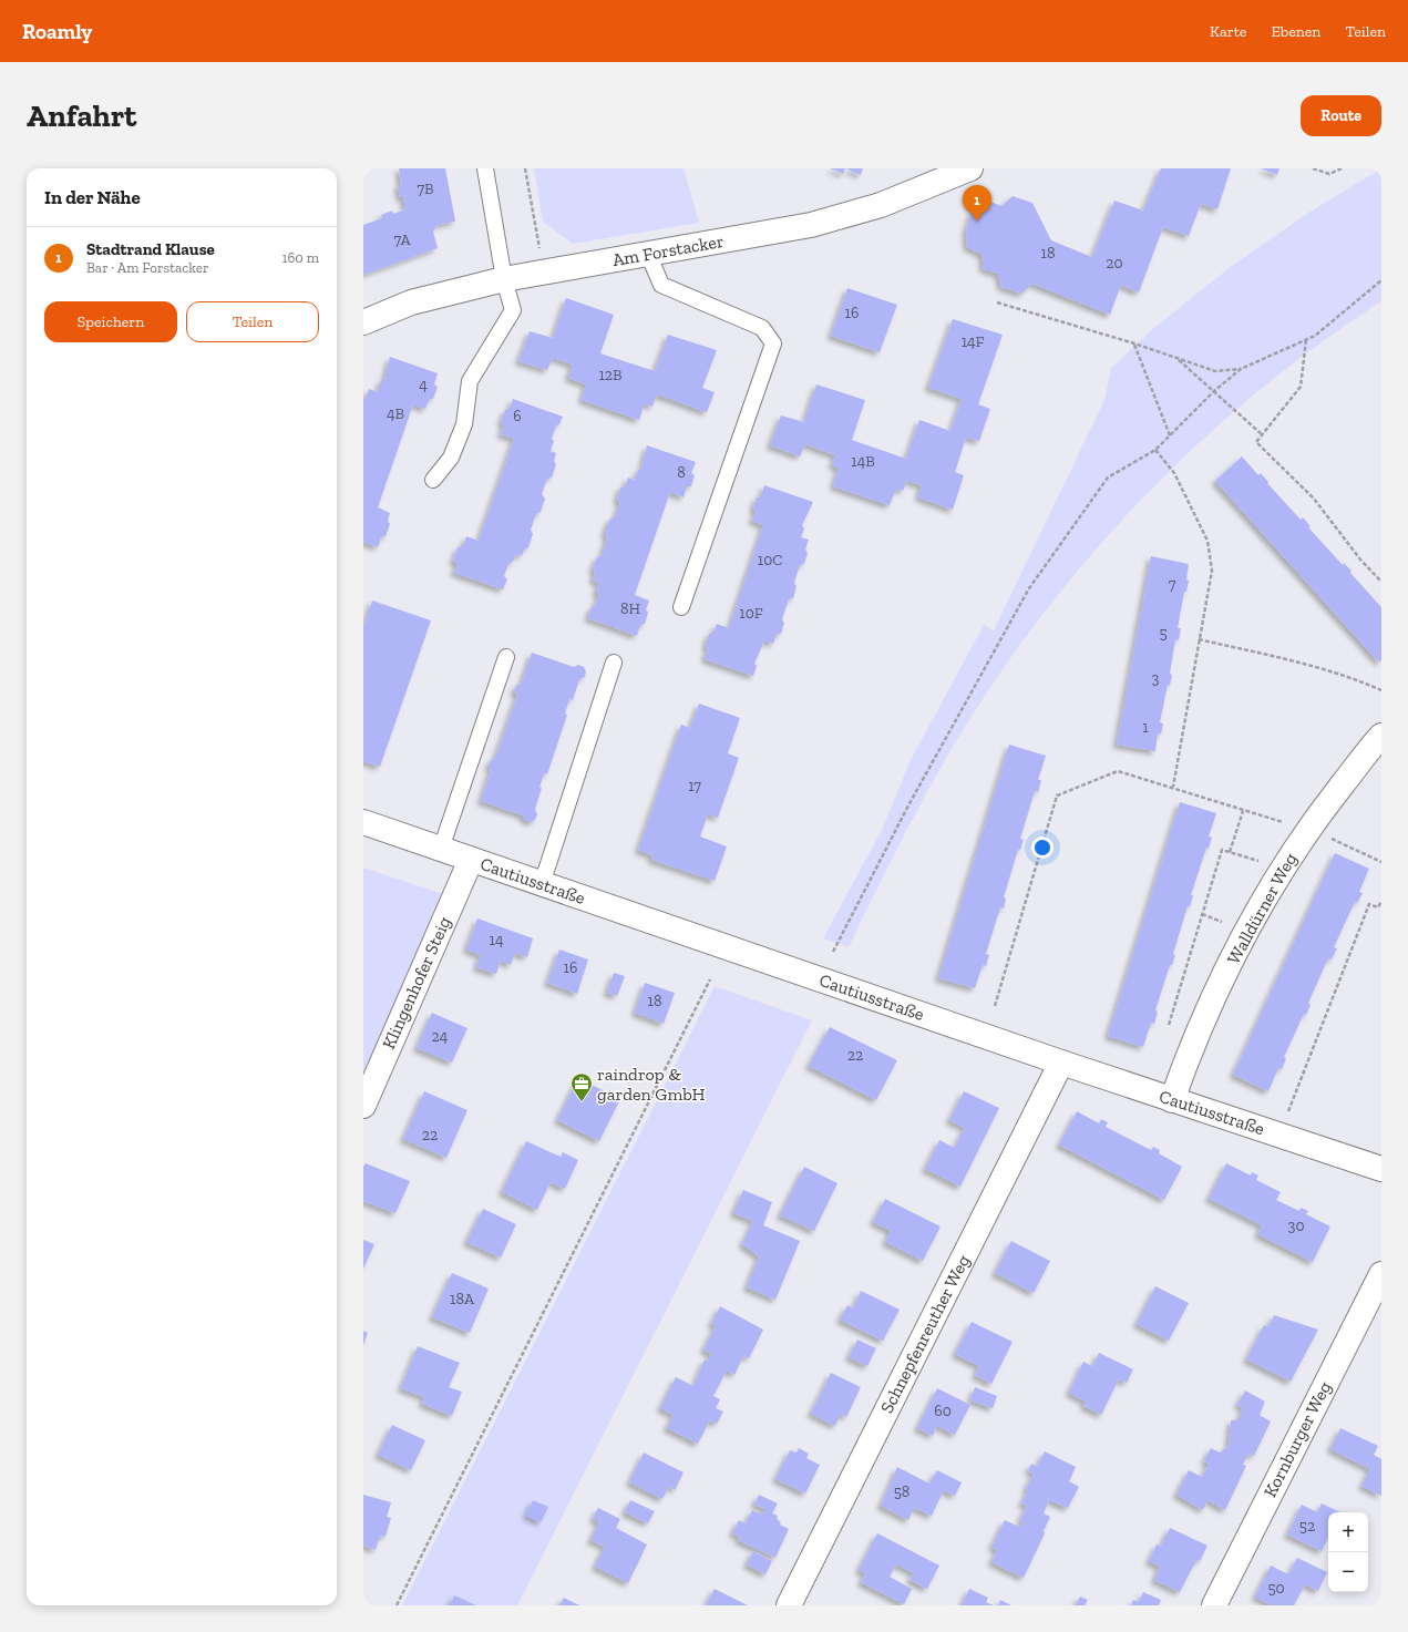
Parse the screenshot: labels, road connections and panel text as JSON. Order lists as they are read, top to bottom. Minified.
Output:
{"streets":{"street":["Am Forstacker","Cautiusstraße","Walldürner Weg","Klingenhofer Steig","Schnepfenreuther Weg","Kornburger Weg"]},"crossings":[["Cautiusstraße","Walldürner Weg"],["Cautiusstraße","Klingenhofer Steig"],["Cautiusstraße","Schnepfenreuther Weg"]],"places":{"office":["raindrop & garden GmbH"]},"house_numbers":["7B","7A","18","20","16","14F","12B","4","4B","6","14B","8","10C","7","8H","10F","5","3","1","17","14","16","18","24","22","22","30","18A","60","58","52","50"],"page":{"header":"Roamly","nav":["Karte","Ebenen","Teilen"],"buttons":["Route",["Speichern","Teilen"]],"title":"Anfahrt","heading":"In der Nähe","pins":"1","list":[{"mark":"1","name":"Stadtrand Klause","note":"Bar · Am Forstacker","value":"160 m"}],"map_buttons":["+","−"]}}
